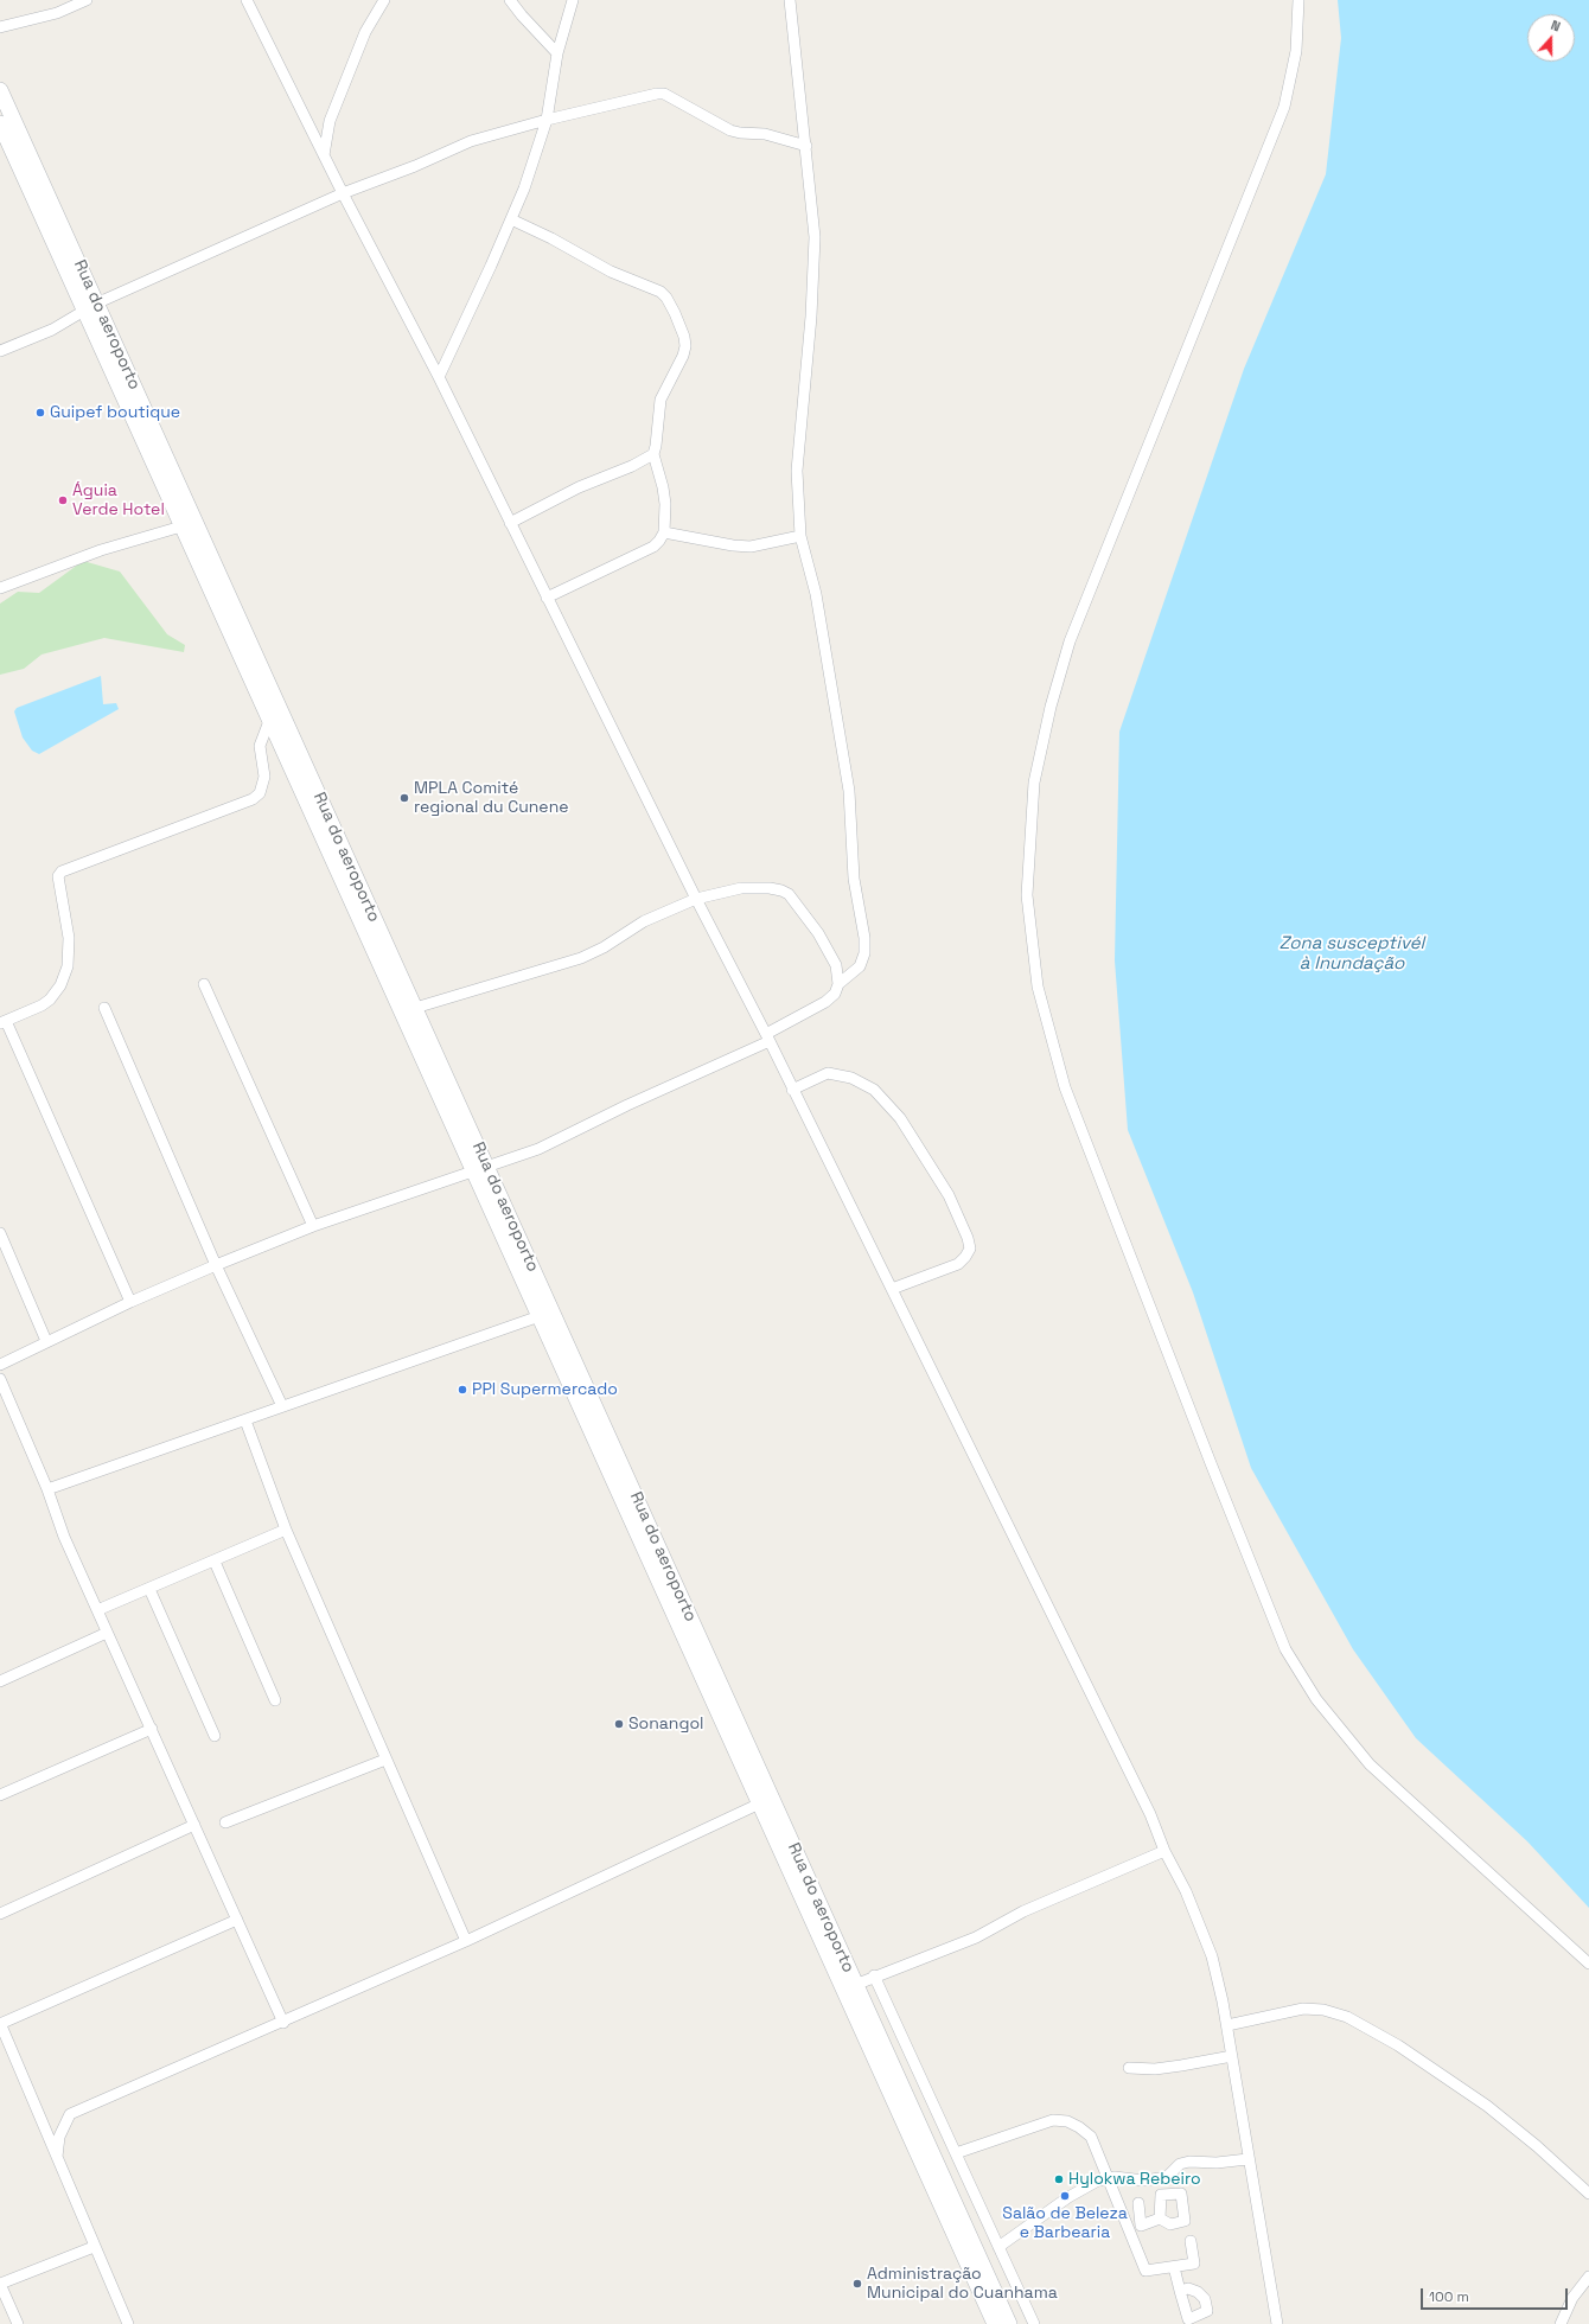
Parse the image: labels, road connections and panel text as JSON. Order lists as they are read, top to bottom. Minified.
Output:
{"streets":{"main road":["Rua do aeroporto"]},"water":["Zona susceptivél à Inundação"],"places":["Guipef boutique","Águia Verde Hotel","MPLA Comité regional du Cunene","PPI Supermercado","Sonangol","Hylokwa Rebeiro","Salão de Beleza e Barbearia","Administração Municipal do Cuanhama"],"scale_bar":"100 m","north":"top"}
